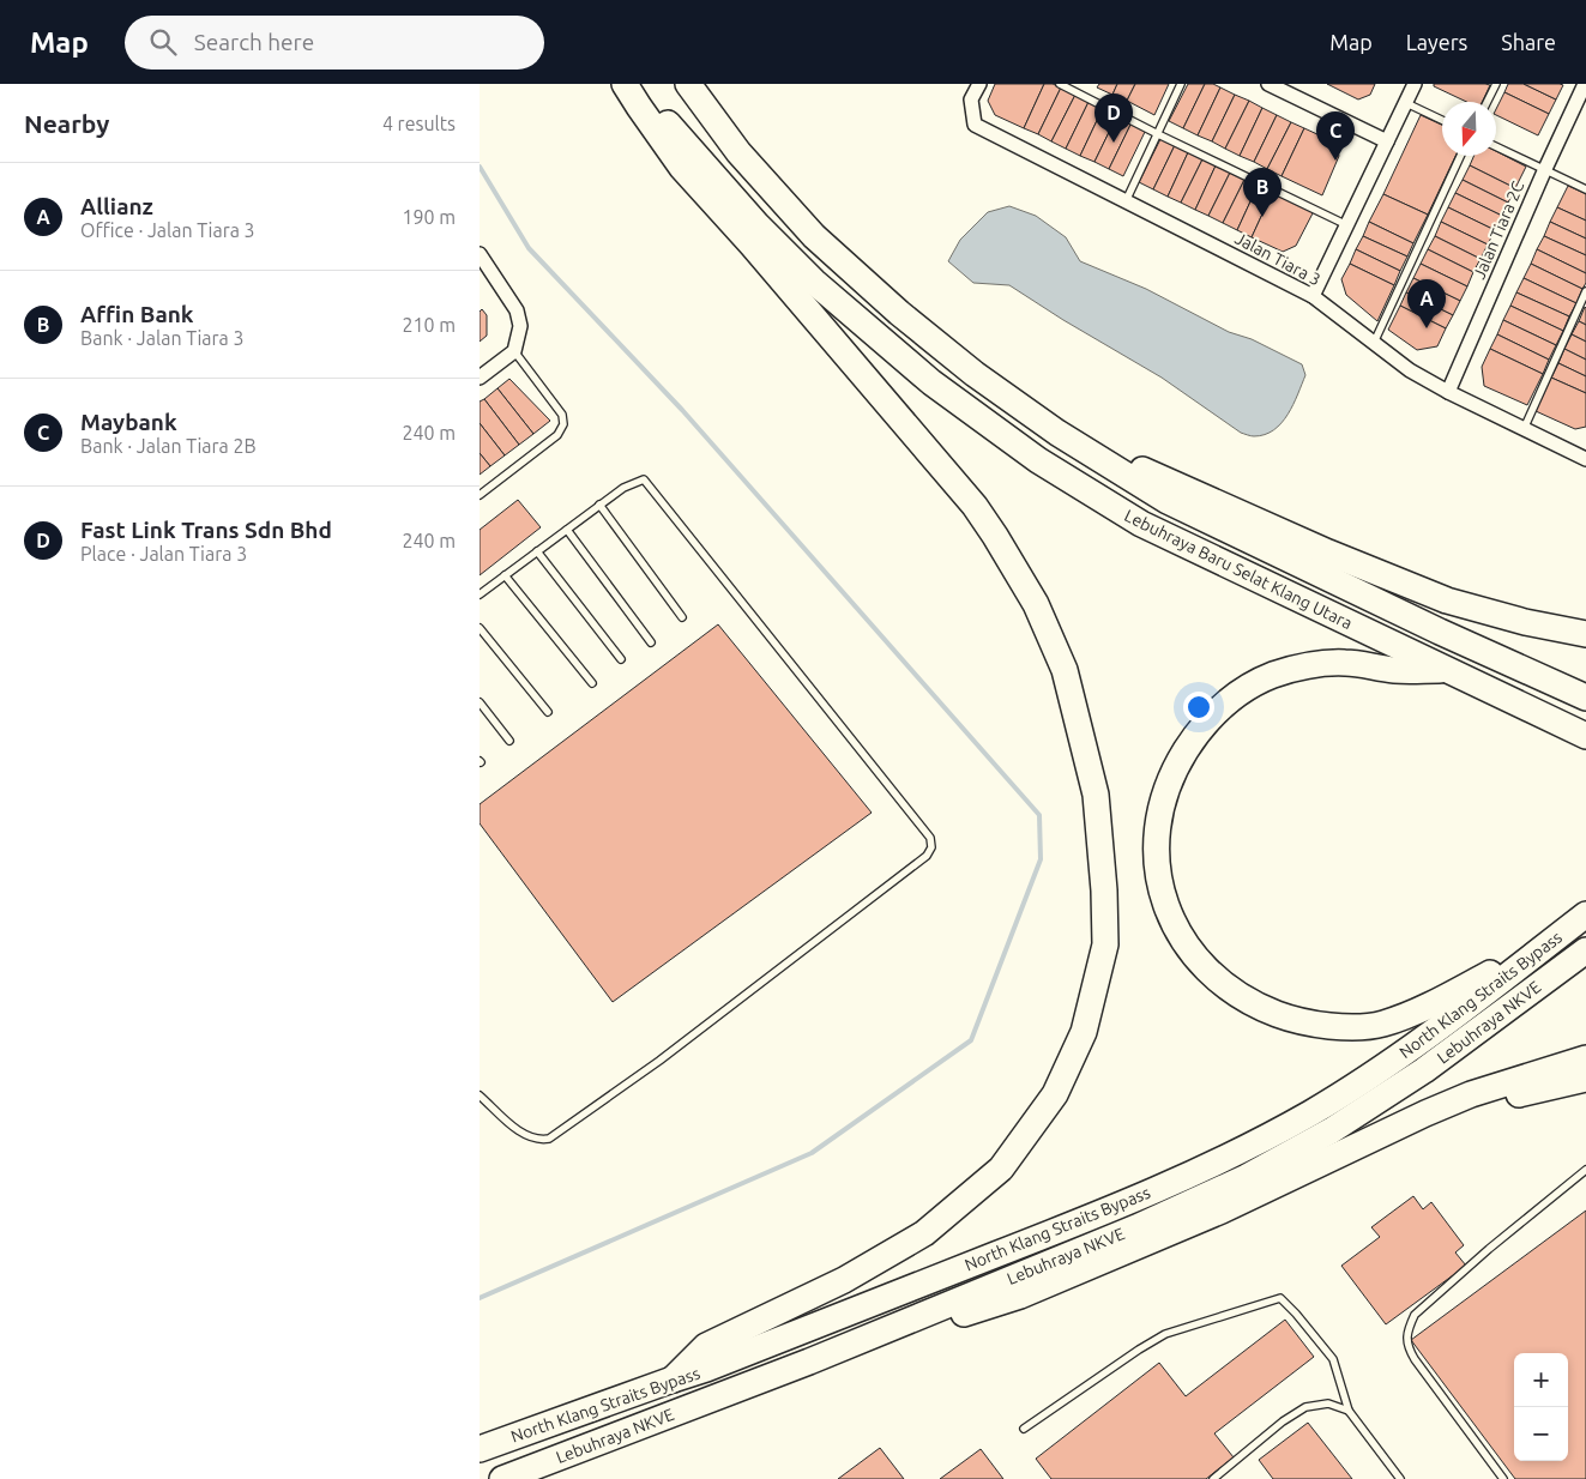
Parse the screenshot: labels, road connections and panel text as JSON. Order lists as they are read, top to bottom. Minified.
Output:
{"streets":{"highway":["Lebuhraya Baru Selat Klang Utara","North Klang Straits Bypass","Lebuhraya NKVE"],"street":["Jalan Tiara 2C","Jalan Tiara 3"]},"crossings":[["Jalan Tiara 2C","Jalan Tiara 3"]],"north":"bottom","page":{"header":"Map","search":"Search here","nav":["Map","Layers","Share"],"heading":["Nearby","4 results"],"pins":["D","C","B","A"],"list":[{"mark":"A","name":"Allianz","note":"Office · Jalan Tiara 3","value":"190 m"},{"mark":"B","name":"Affin Bank","note":"Bank · Jalan Tiara 3","value":"210 m"},{"mark":"C","name":"Maybank","note":"Bank · Jalan Tiara 2B","value":"240 m"},{"mark":"D","name":"Fast Link Trans Sdn Bhd","note":"Place · Jalan Tiara 3","value":"240 m"}],"map_buttons":["+","−"]}}
